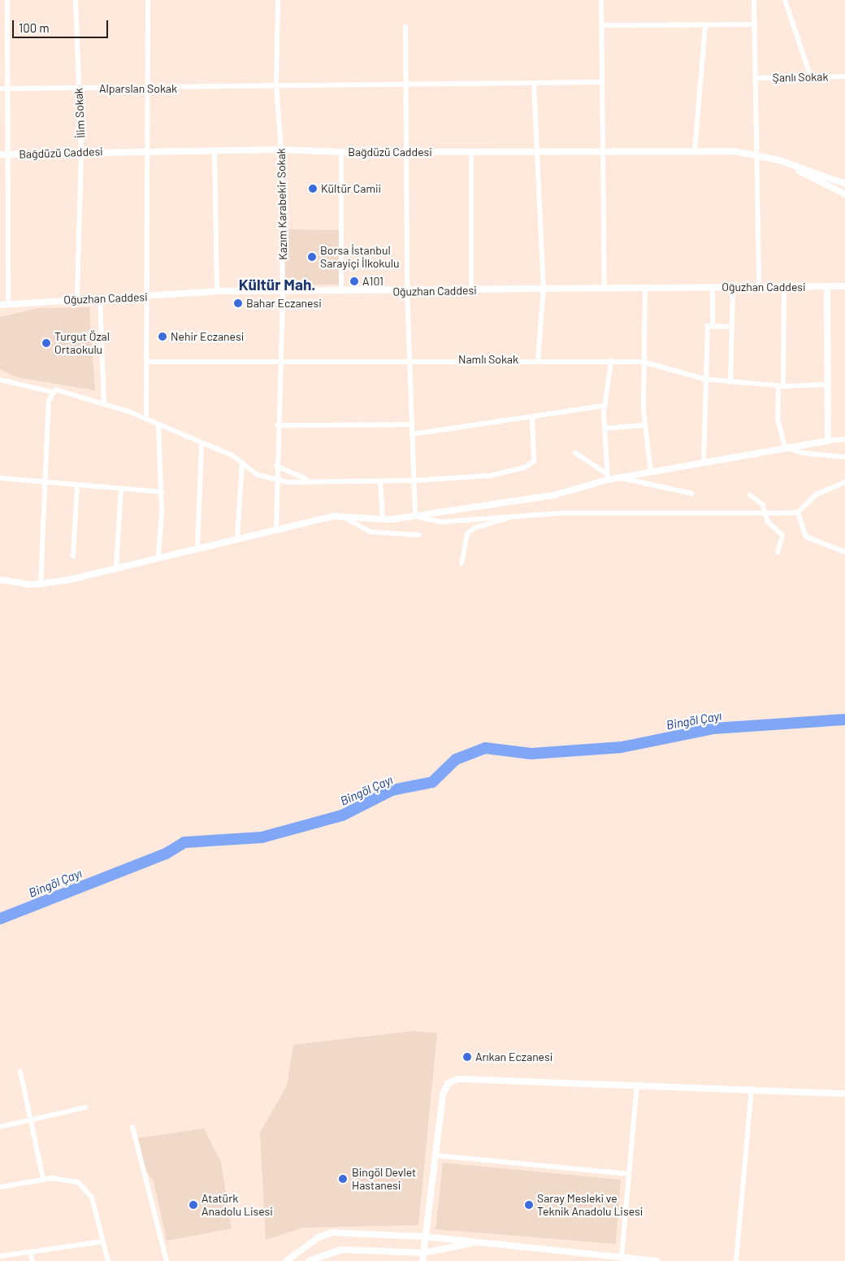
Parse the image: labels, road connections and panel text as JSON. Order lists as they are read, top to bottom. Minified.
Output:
{"streets":{"street":["Şanlı Sokak","Alparslan Sokak","İlim Sokak","Bağdüzü Caddesi","Kazım Karabekir Sokak","Oğuzhan Caddesi","Namlı Sokak"]},"crossings":[["Alparslan Sokak","İlim Sokak"],["Alparslan Sokak","Kazım Karabekir Sokak"],["İlim Sokak","Bağdüzü Caddesi"],["İlim Sokak","Oğuzhan Caddesi"],["Bağdüzü Caddesi","Kazım Karabekir Sokak"],["Kazım Karabekir Sokak","Oğuzhan Caddesi"],["Kazım Karabekir Sokak","Namlı Sokak"]],"districts":["Kültür Mah."],"water":["Bingöl Çayı"],"places":["Kültür Camii","Borsa İstanbul Sarayiçi İlkokulu","A101","Bahar Eczanesi","Nehir Eczanesi","Turgut Özal Ortaokulu","Arıkan Eczanesi","Bingöl Devlet Hastanesi","Atatürk Anadolu Lisesi","Saray Mesleki ve Teknik Anadolu Lisesi"],"scale_bar":"100 m"}
